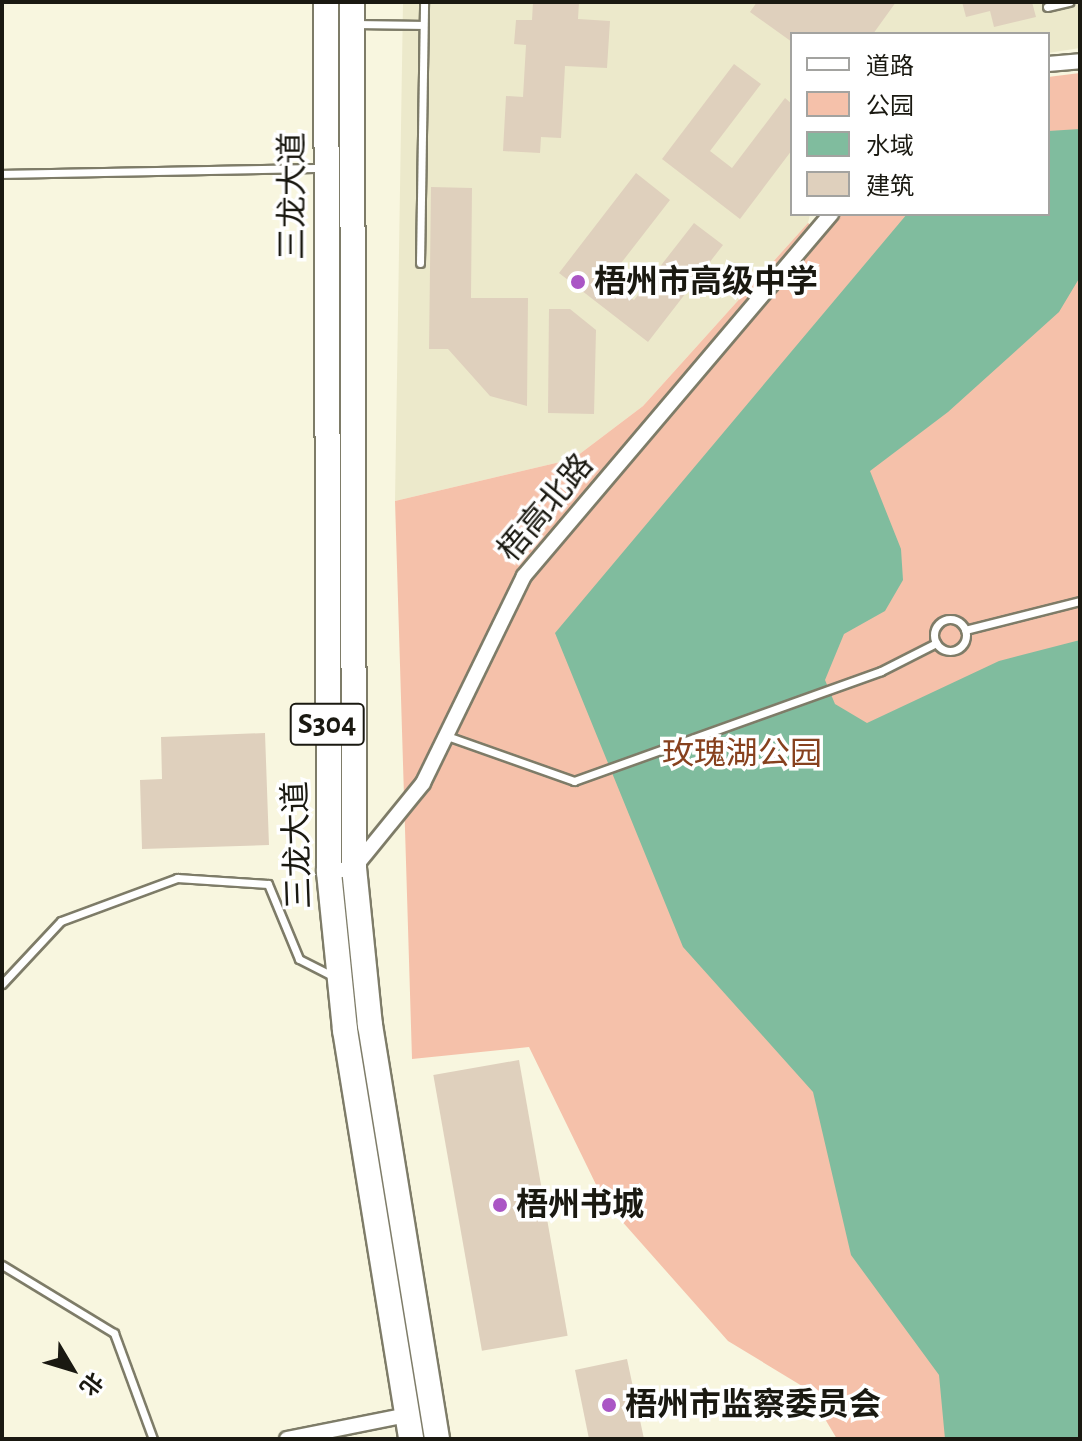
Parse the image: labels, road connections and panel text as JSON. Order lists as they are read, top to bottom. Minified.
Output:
{"streets":{"main road":["三龙大道","S304"],"street":["梧高北路"]},"crossings":[["三龙大道","梧高北路"]],"parks":["玫瑰湖公园"],"places":["梧州市高级中学","梧州书城","梧州市监察委员会"],"legend":["道路","公园","水域","建筑"],"north":"bottom right"}
